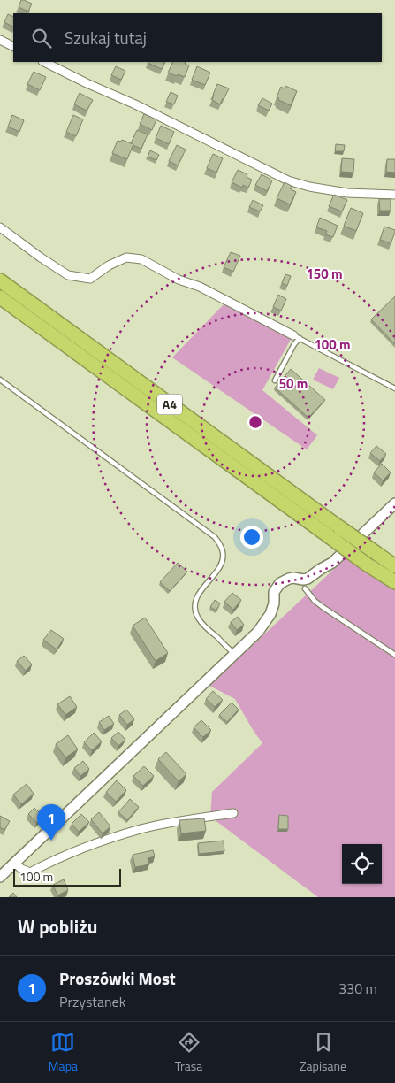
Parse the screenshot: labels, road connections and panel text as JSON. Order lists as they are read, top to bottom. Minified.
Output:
{"streets":{"highway":["A4"]},"scale_bar":"100 m","page":{"search":"Szukaj tutaj","pins":"1","scale":"100 m","heading":"W pobliżu","list":[{"mark":"1","name":"Proszówki Most","note":"Przystanek","value":"330 m"}],"nav":["Mapa","Trasa","Zapisane"]},"rings":["150 m","100 m","50 m"]}
